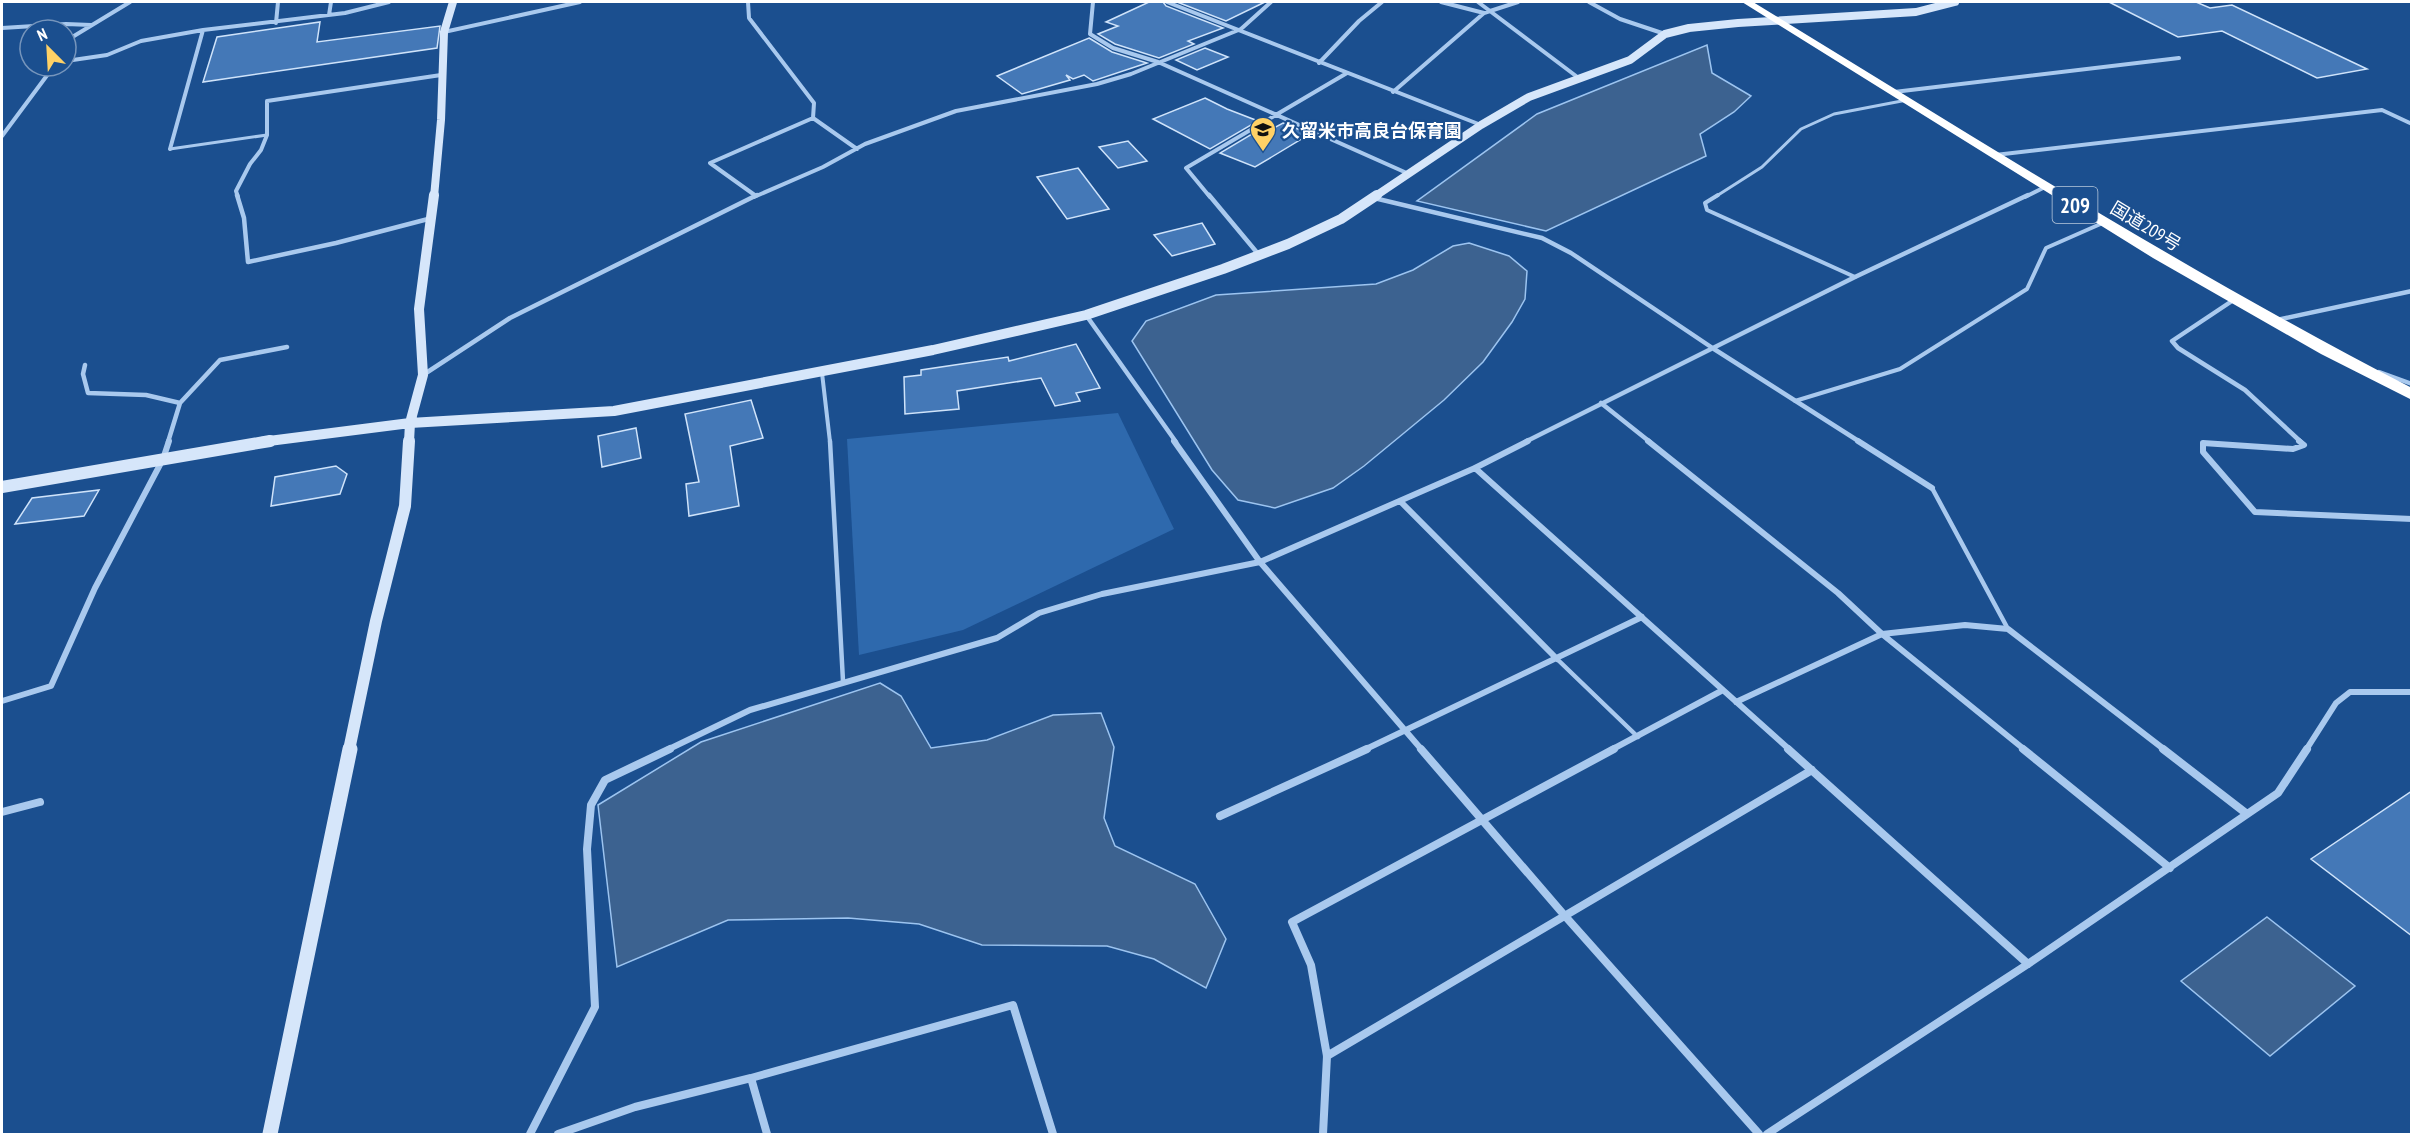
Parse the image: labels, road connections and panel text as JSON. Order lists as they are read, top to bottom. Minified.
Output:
{"streets":{"highway":["209","国道209号"]},"places":{"school or university":["久留米市高良台保育園"]},"north":"top left"}
